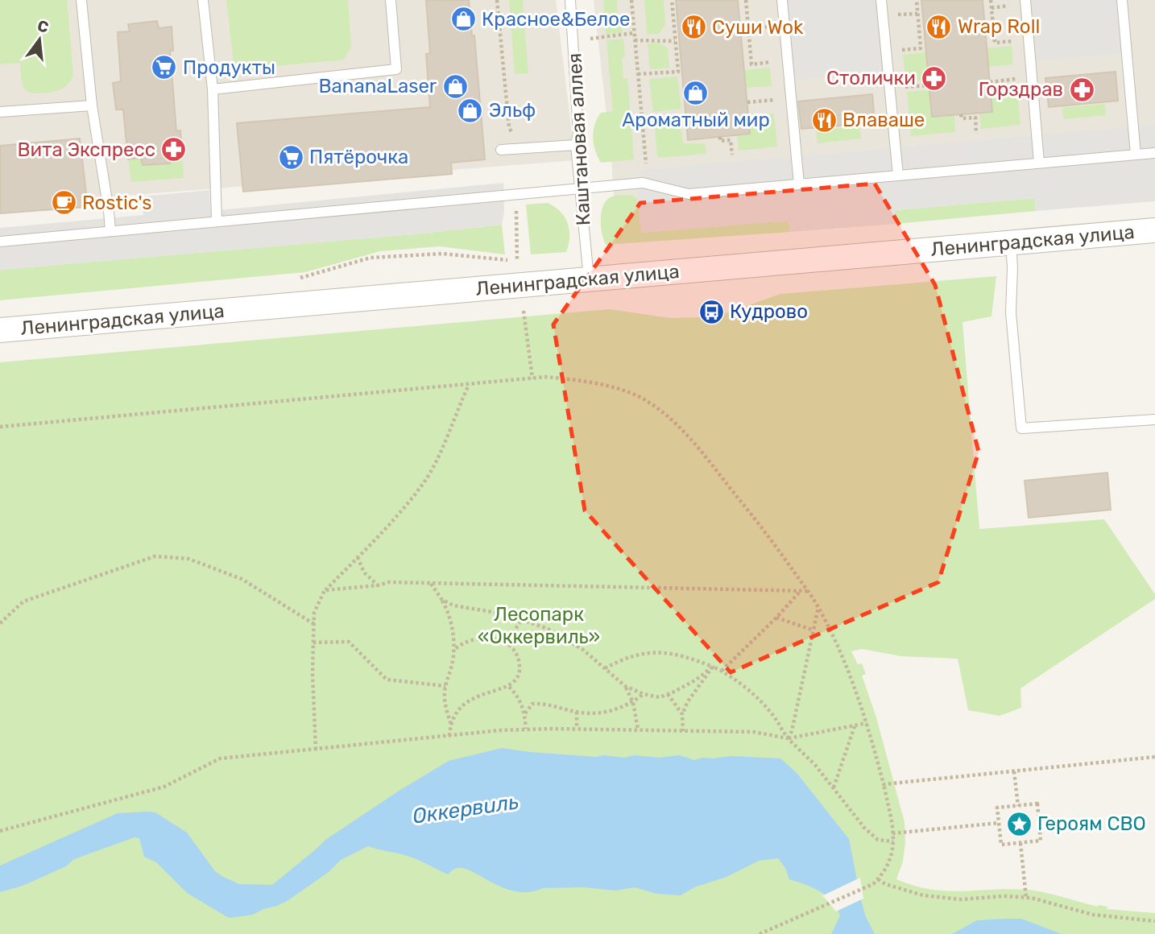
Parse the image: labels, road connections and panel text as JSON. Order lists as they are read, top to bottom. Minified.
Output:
{"streets":{"street":["Ленинградская улица"],"lane":["Каштановая аллея"]},"crossings":[["Каштановая аллея","Ленинградская улица"]],"water":["Оккервиль"],"parks":["Лесопарк «Оккервиль»"],"places":{"shop":["Красное&Белое","BananaLaser","Ароматный мир","Эльф"],"restaurant":["Wrap Roll","Суши Wok","Влаваше"],"supermarket":["Продукты","Пятёрочка"],"pharmacy":["Столички","Горздрав","Вита Экспресс"],"cafe":["Rostic's"],"bus stop":["Кудрово"],"place":["Героям СВО"]},"north":"top"}
